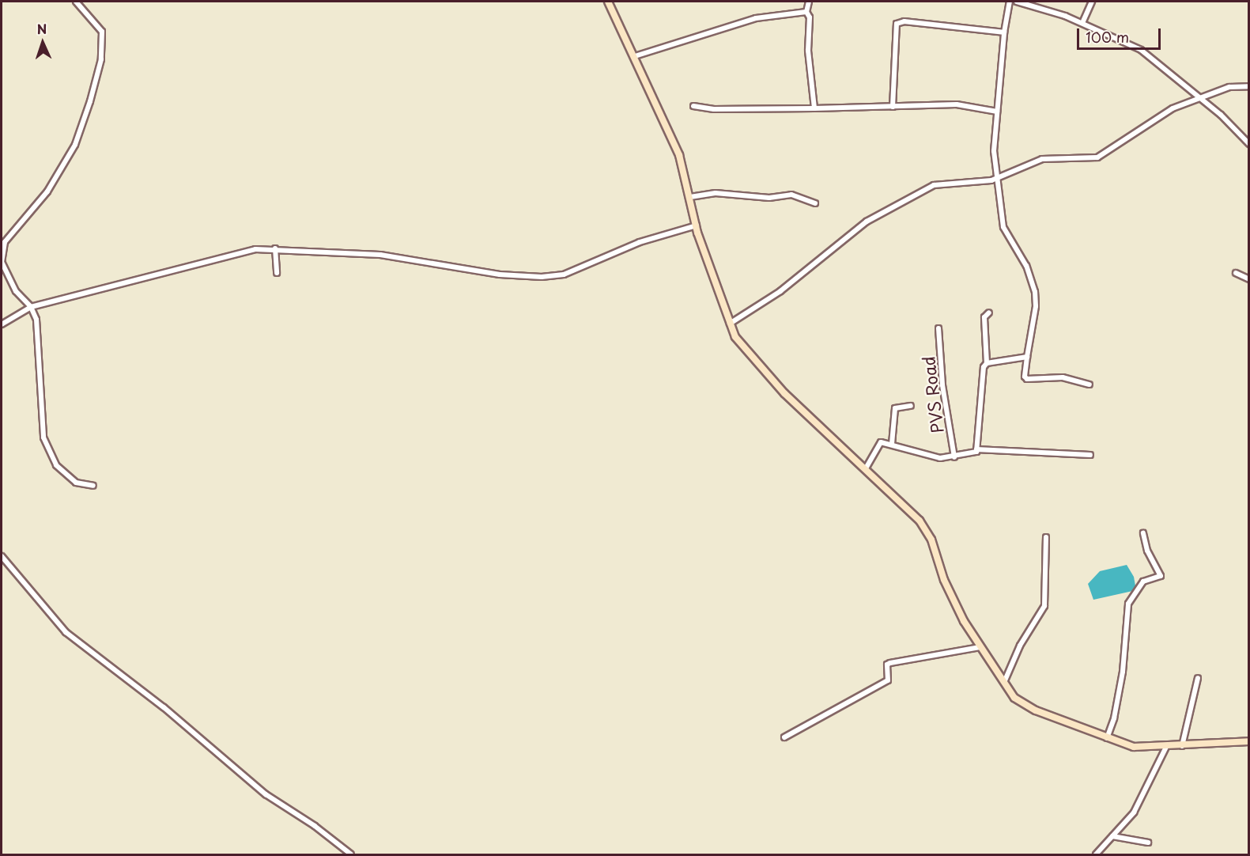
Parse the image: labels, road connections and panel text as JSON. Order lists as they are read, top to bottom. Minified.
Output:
{"streets":{"street":["PVS Road"]},"scale_bar":"100 m","north":"top"}
